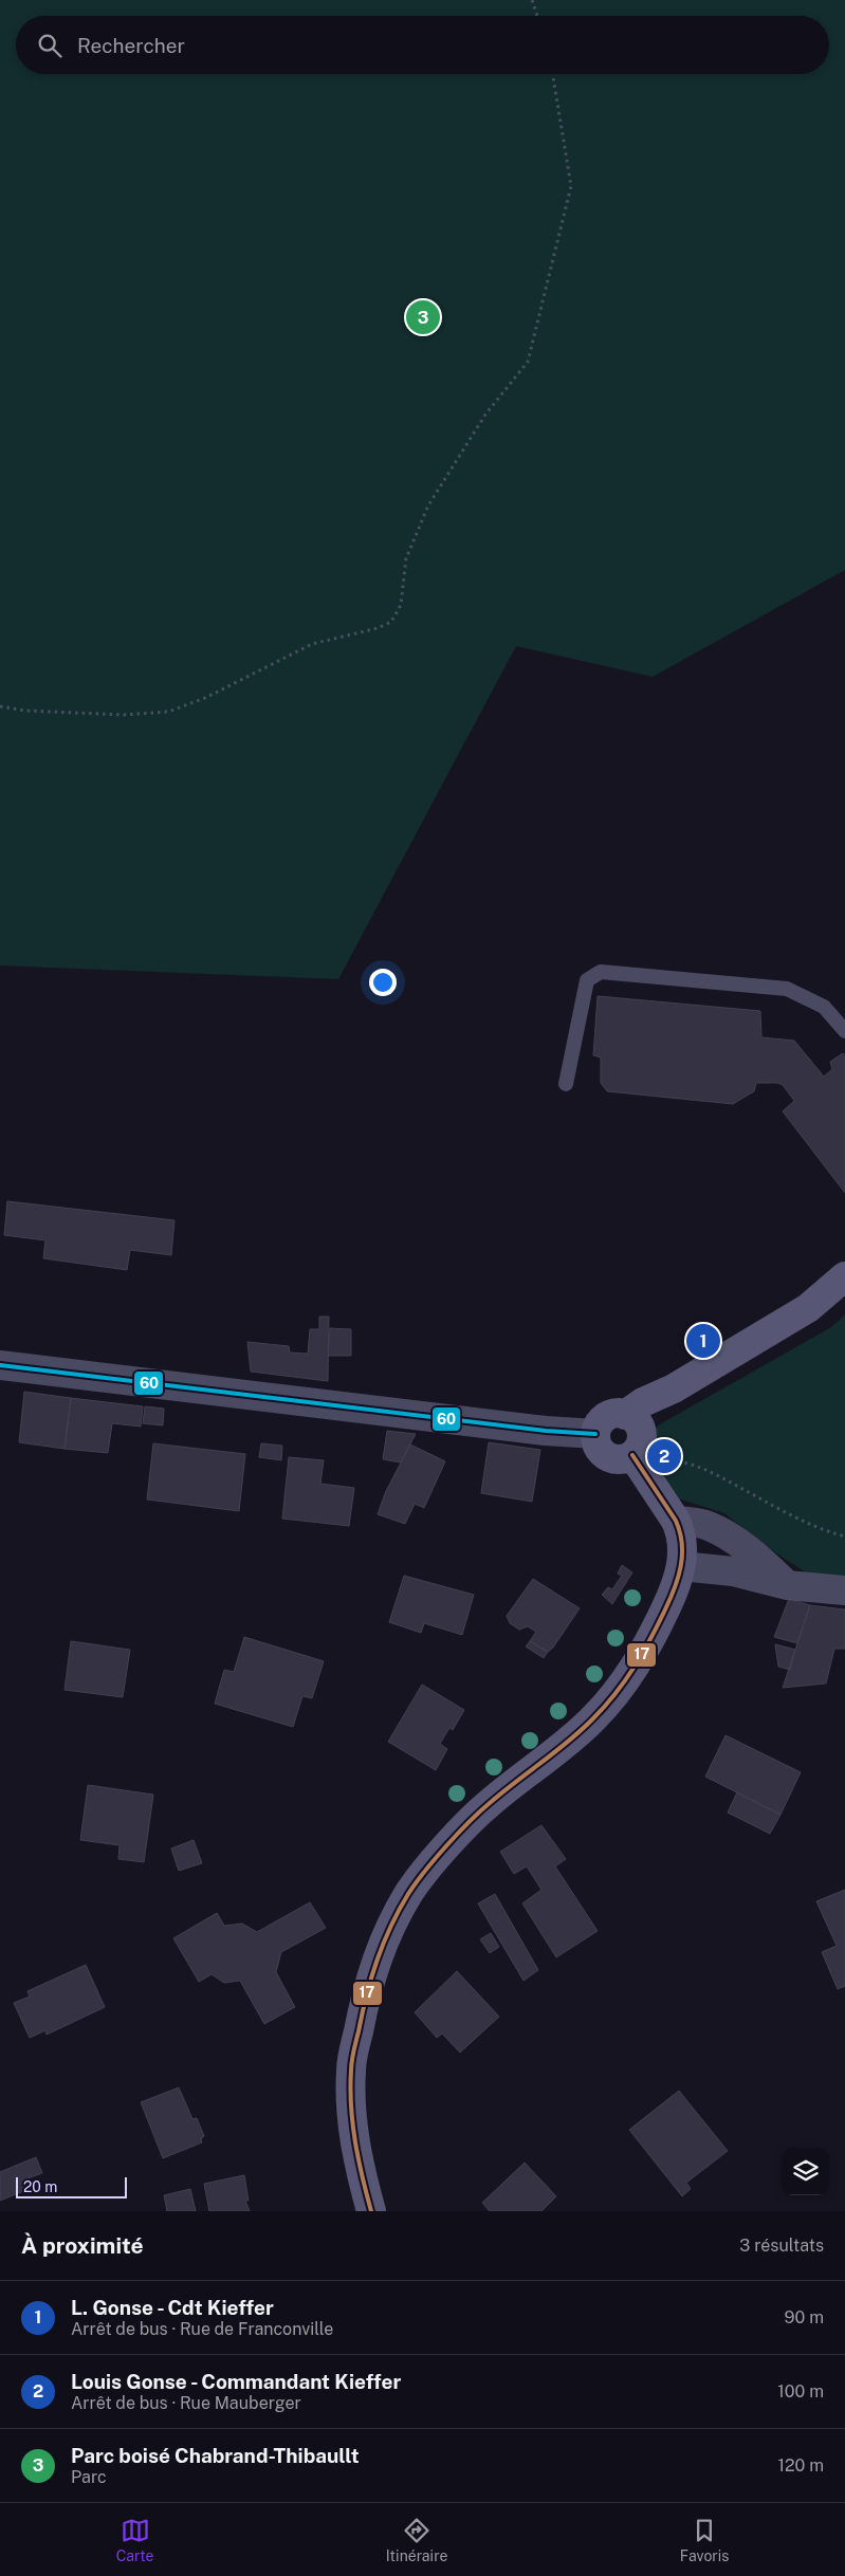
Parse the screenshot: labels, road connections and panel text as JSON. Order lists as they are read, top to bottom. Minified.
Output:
{"lines":["transit line 60","transit line 17"],"scale_bar":"20 m","page":{"search":"Rechercher","pins":["3","1","2"],"scale":"20 m","heading":["À proximité","3 résultats"],"list":[{"mark":"1","name":"L. Gonse - Cdt Kieffer","note":"Arrêt de bus · Rue de Franconville","value":"90 m"},{"mark":"2","name":"Louis Gonse - Commandant Kieffer","note":"Arrêt de bus · Rue Mauberger","value":"100 m"},{"mark":"3","name":"Parc boisé Chabrand-Thibaullt","note":"Parc","value":"120 m"}],"nav":["Carte","Itinéraire","Favoris"]}}
